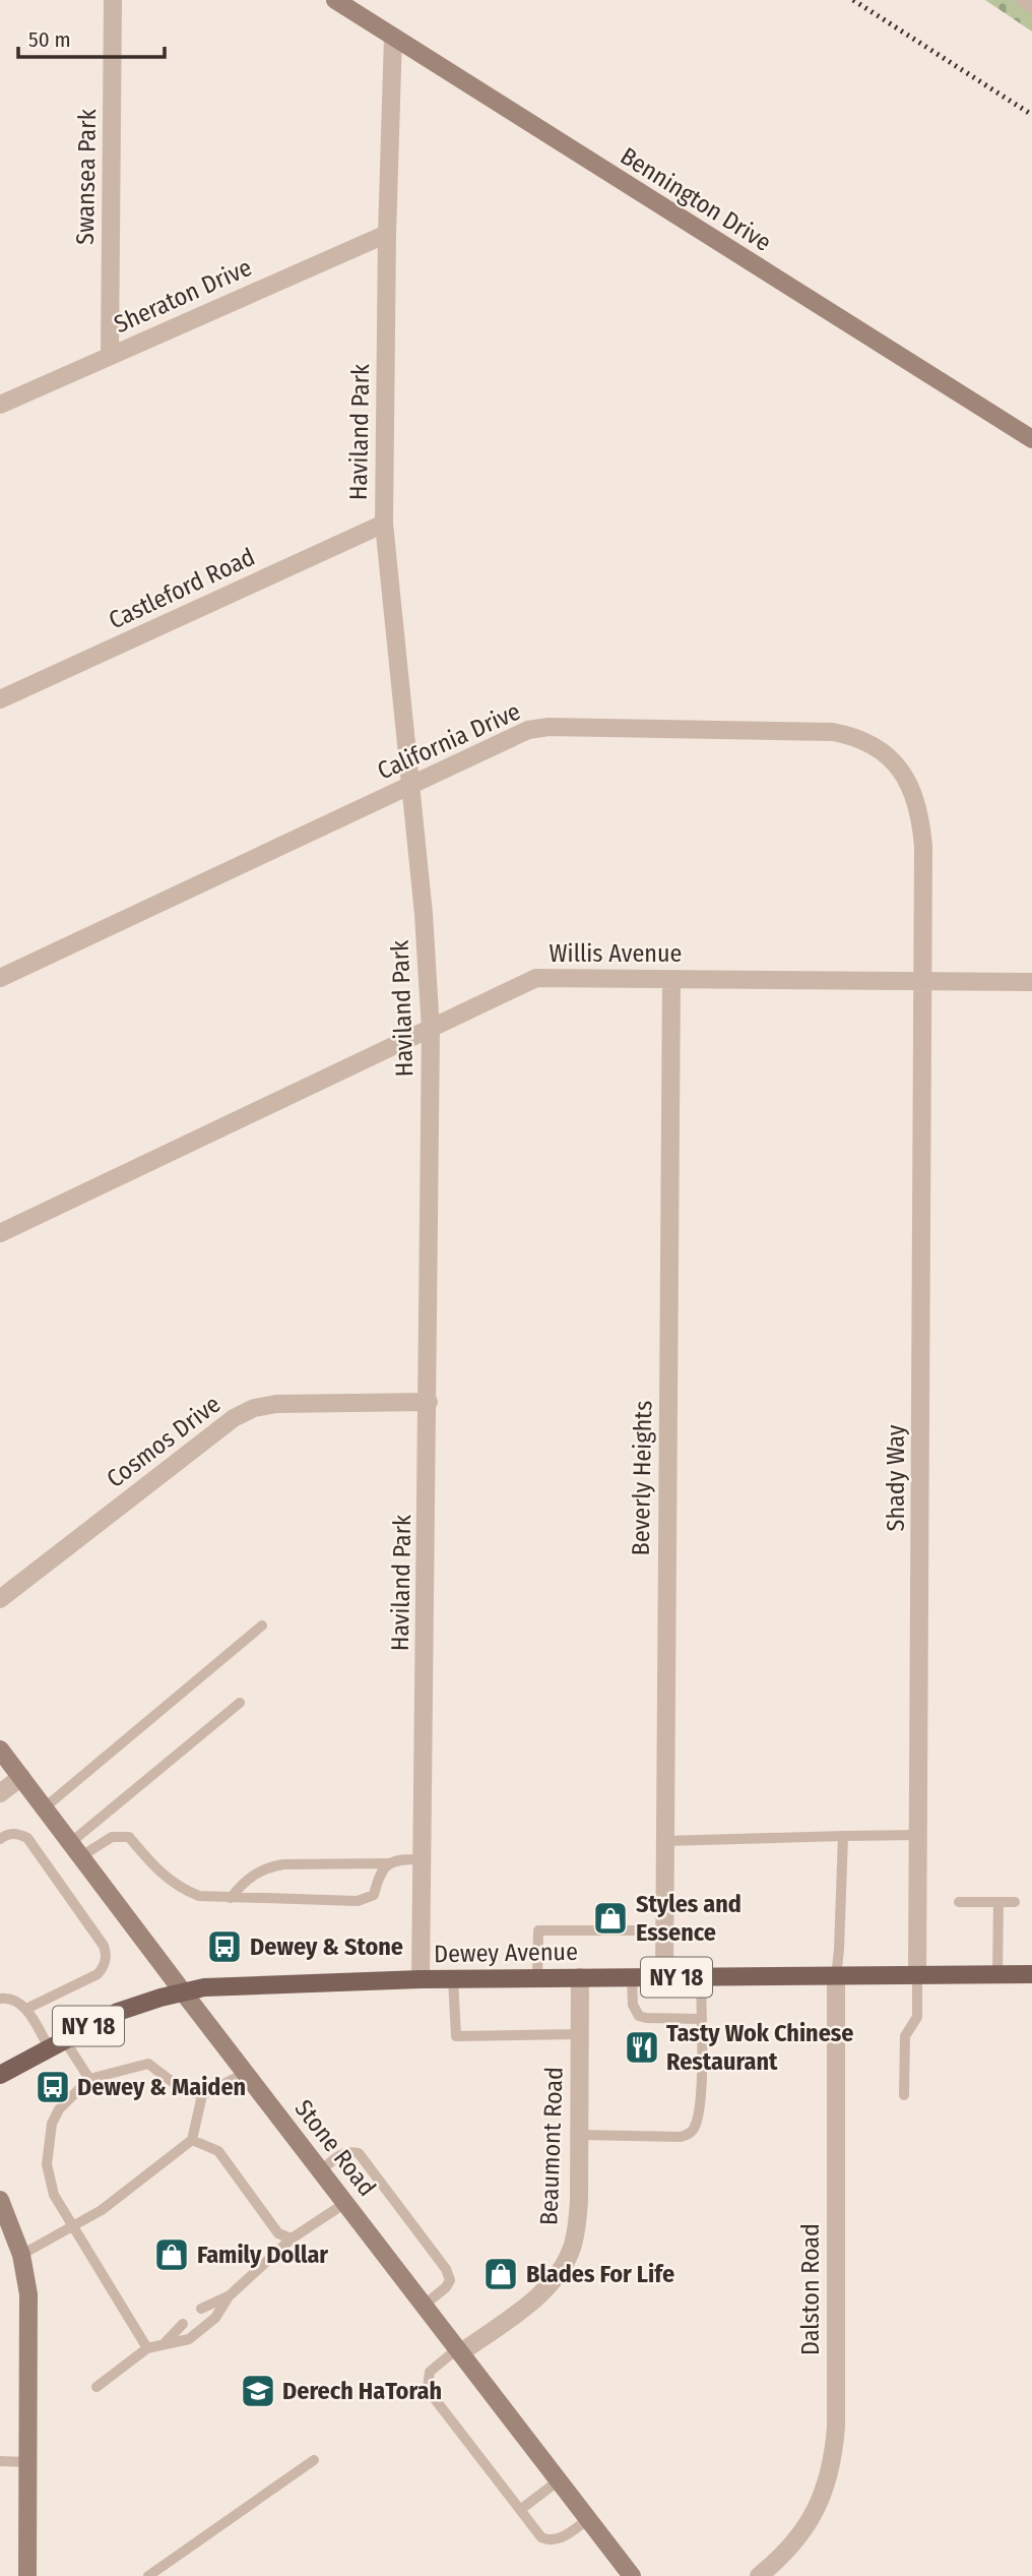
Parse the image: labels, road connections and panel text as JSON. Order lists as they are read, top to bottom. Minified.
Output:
{"streets":{"main road":["Dewey Avenue","NY 18"],"street":["Swansea Park","Bennington Drive","Sheraton Drive","Haviland Park","Castleford Road","California Drive","Willis Avenue","Cosmos Drive","Beverly Heights","Shady Way","Beaumont Road","Stone Road","Dalston Road"]},"crossings":[["Swansea Park","Sheraton Drive"],["Bennington Drive","Haviland Park"],["Sheraton Drive","Haviland Park"],["Haviland Park","Castleford Road"],["Haviland Park","California Drive"],["Haviland Park","Willis Avenue"],["Haviland Park","Cosmos Drive"],["Haviland Park","Dewey Avenue"],["California Drive","Willis Avenue"],["California Drive","Shady Way"],["Willis Avenue","Beverly Heights"],["Willis Avenue","Shady Way"],["Beverly Heights","Dewey Avenue"],["Shady Way","Dewey Avenue"],["Dewey Avenue","Beaumont Road"],["Dewey Avenue","Stone Road"],["Dewey Avenue","Dalston Road"],["Beaumont Road","Stone Road"]],"places":{"shop":["Styles and Essence","Family Dollar","Blades For Life"],"bus stop":["Dewey & Stone","Dewey & Maiden"],"restaurant":["Tasty Wok Chinese Restaurant"],"school or university":["Derech HaTorah"]},"scale_bar":"50 m"}
